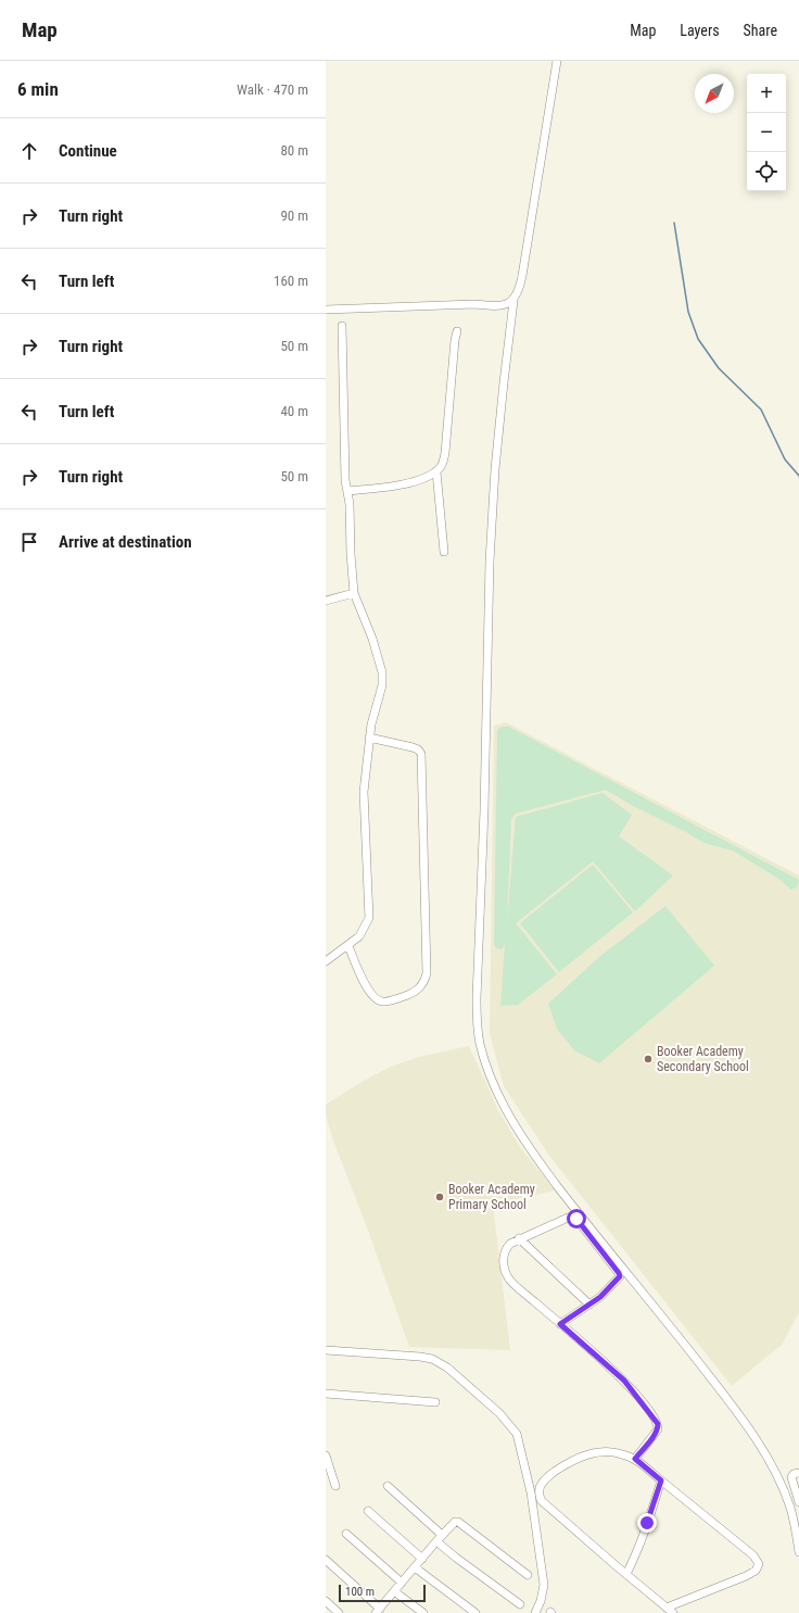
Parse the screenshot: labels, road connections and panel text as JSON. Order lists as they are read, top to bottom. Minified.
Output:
{"places":["Booker Academy Secondary School","Booker Academy Primary School"],"scale_bar":"100 m","north":"bottom left","page":{"header":"Map","nav":["Map","Layers","Share"],"heading":["6 min","Walk · 470 m"],"map_buttons":["+","−"],"list":[["Continue","80 m"],["Turn right","90 m"],["Turn left","160 m"],["Turn right","50 m"],["Turn left","40 m"],["Turn right","50 m"],"Arrive at destination"],"scale":"100 m"}}
